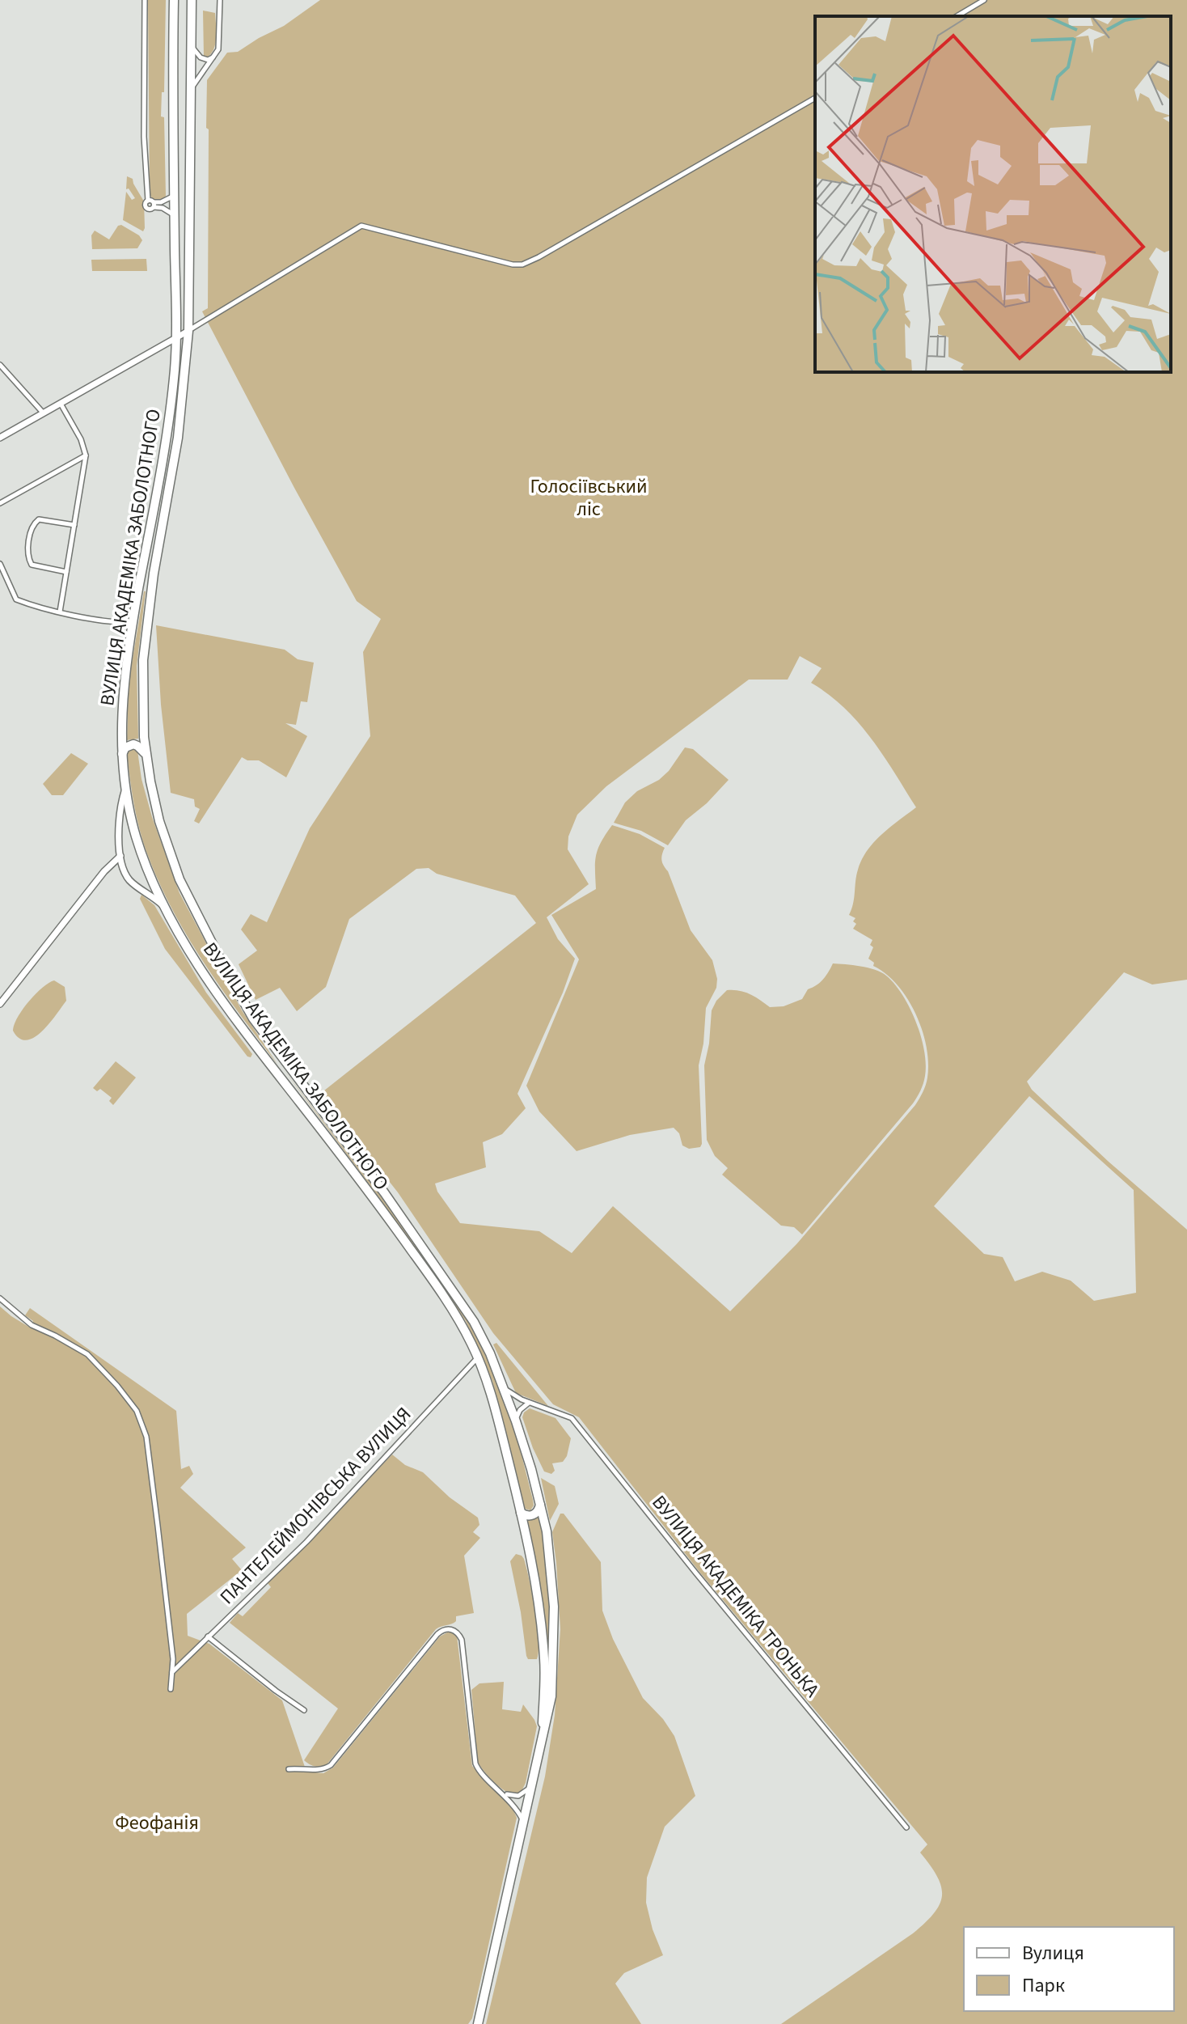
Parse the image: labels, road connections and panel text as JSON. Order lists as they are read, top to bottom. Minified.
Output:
{"streets":{"highway":["ВУЛИЦЯ АКАДЕМІКА ЗАБОЛОТНОГО"],"street":["ПАНТЕЛЕЙМОНІВСЬКА ВУЛИЦЯ","ВУЛИЦЯ АКАДЕМІКА ТРОНЬКА"]},"crossings":[["ВУЛИЦЯ АКАДЕМІКА ЗАБОЛОТНОГО","ПАНТЕЛЕЙМОНІВСЬКА ВУЛИЦЯ"],["ВУЛИЦЯ АКАДЕМІКА ЗАБОЛОТНОГО","ВУЛИЦЯ АКАДЕМІКА ТРОНЬКА"]],"parks":["Голосіївський ліс","Феофанія"],"legend":["Вулиця","Парк"]}
